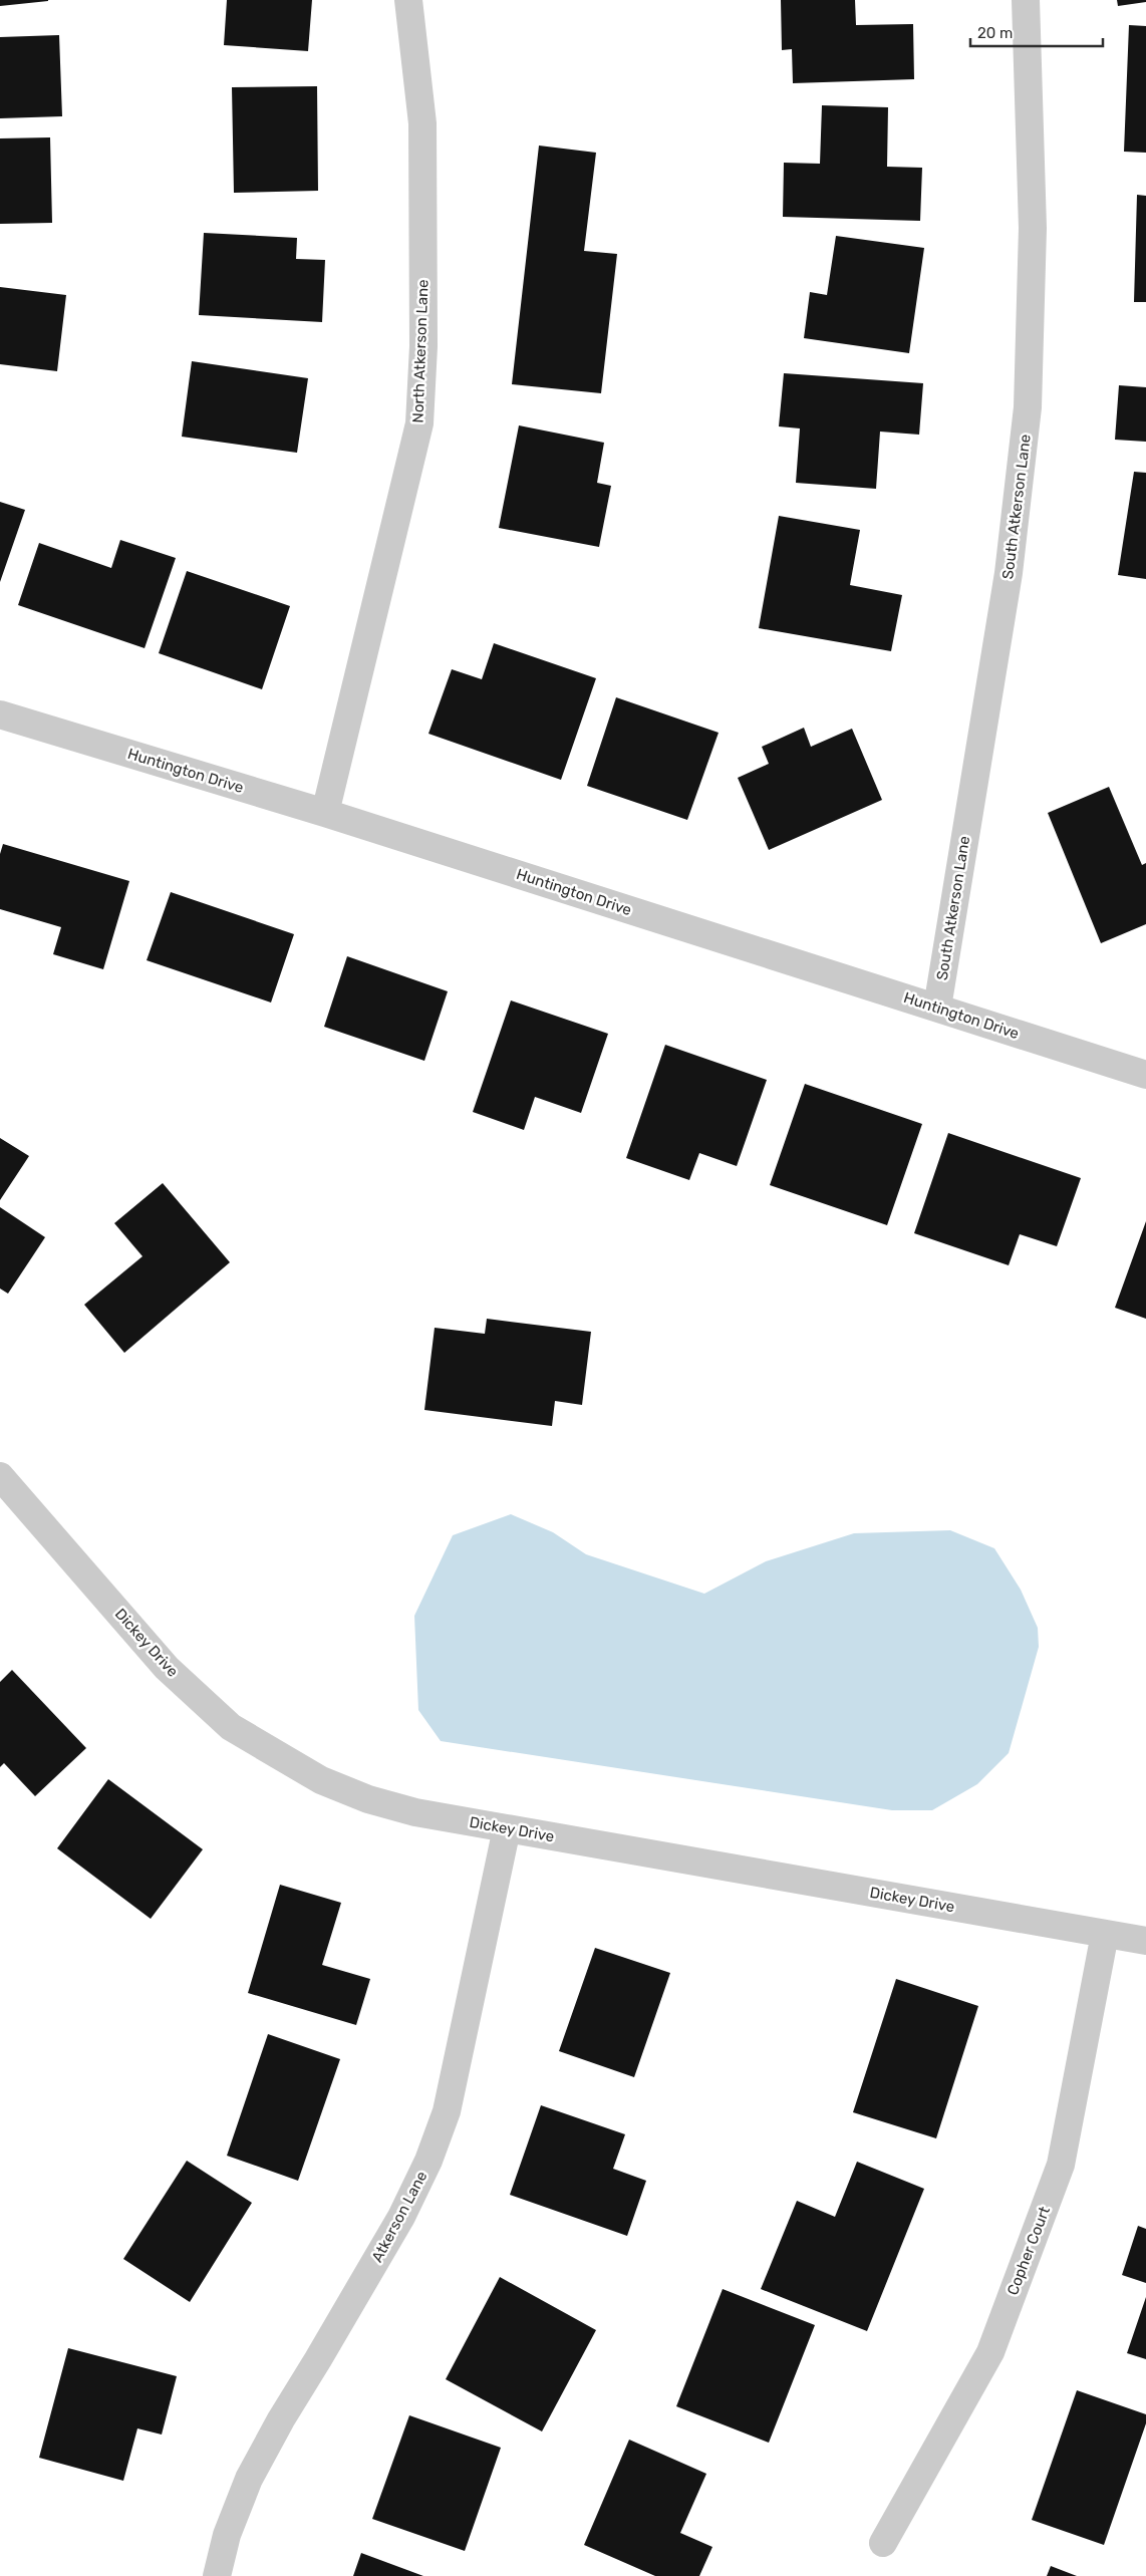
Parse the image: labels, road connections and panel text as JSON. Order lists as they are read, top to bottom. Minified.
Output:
{"streets":{"street":["North Atkerson Lane","South Atkerson Lane","Huntington Drive","Dickey Drive","Atkerson Lane","Copher Court"]},"crossings":[["North Atkerson Lane","Huntington Drive"],["South Atkerson Lane","Huntington Drive"],["Dickey Drive","Atkerson Lane"],["Dickey Drive","Copher Court"]],"scale_bar":"20 m"}
